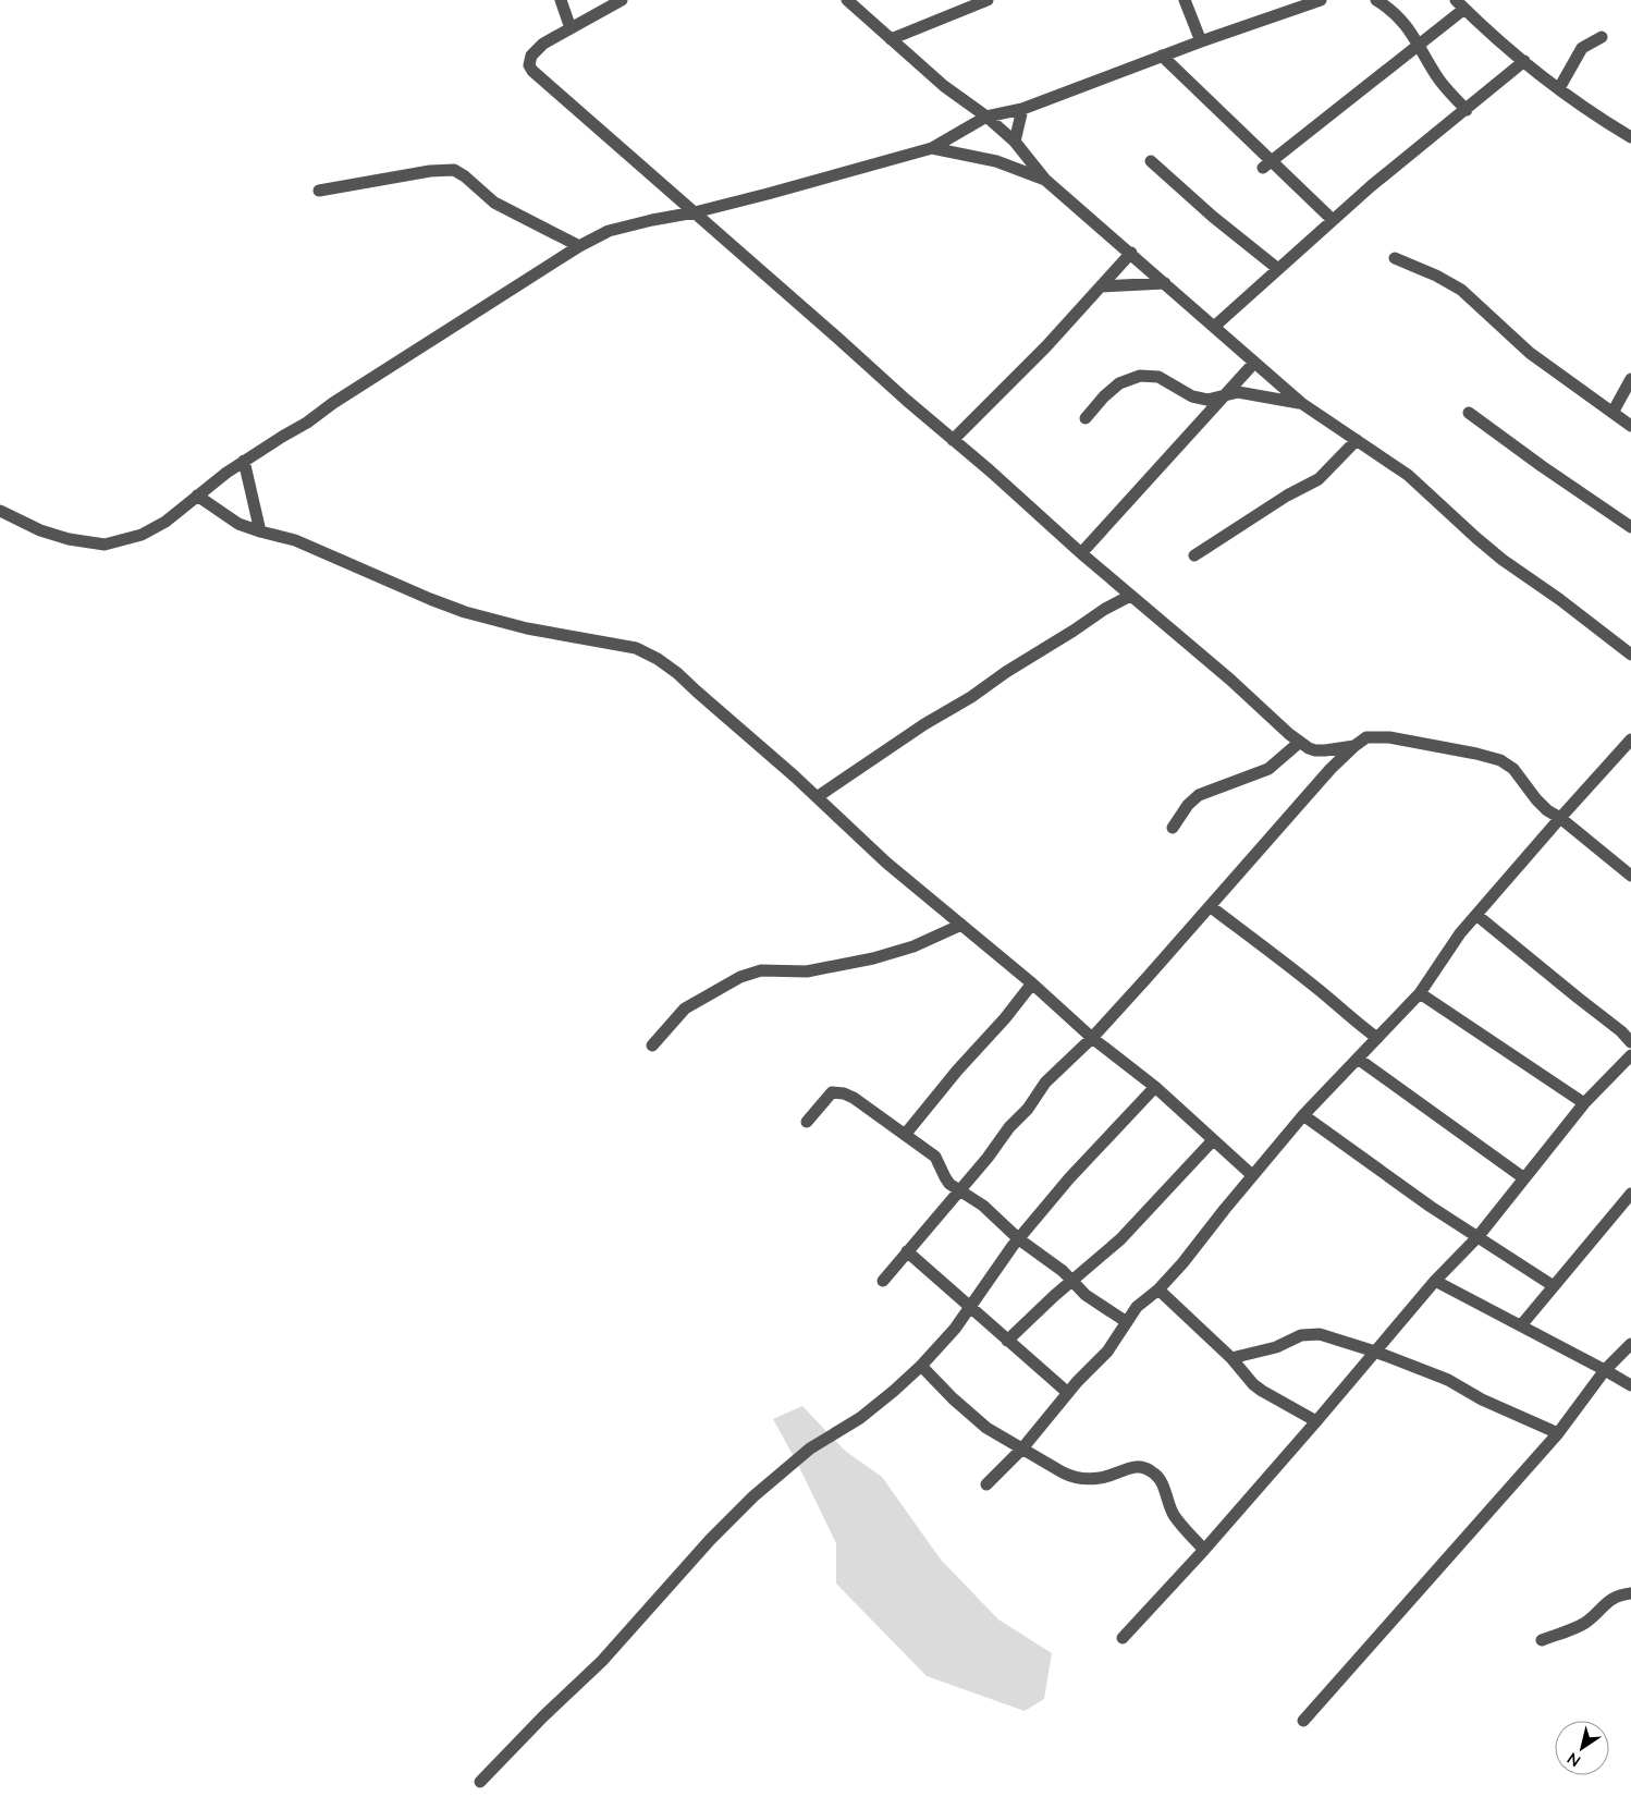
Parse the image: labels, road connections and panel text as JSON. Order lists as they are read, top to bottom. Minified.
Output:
{"north":"bottom left"}
